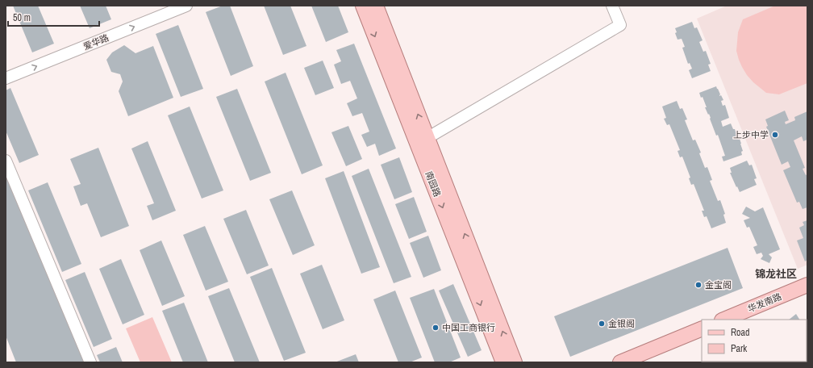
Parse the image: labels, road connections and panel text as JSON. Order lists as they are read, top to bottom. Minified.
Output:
{"streets":{"main road":["南园路","华发南路"],"street":["爱华路"]},"one_way":["爱华路"],"districts":["锦龙社区"],"places":["上步中学","金宝阁","金银阁","中国工商银行"],"legend":["Road","Park"],"scale_bar":"50 m"}
